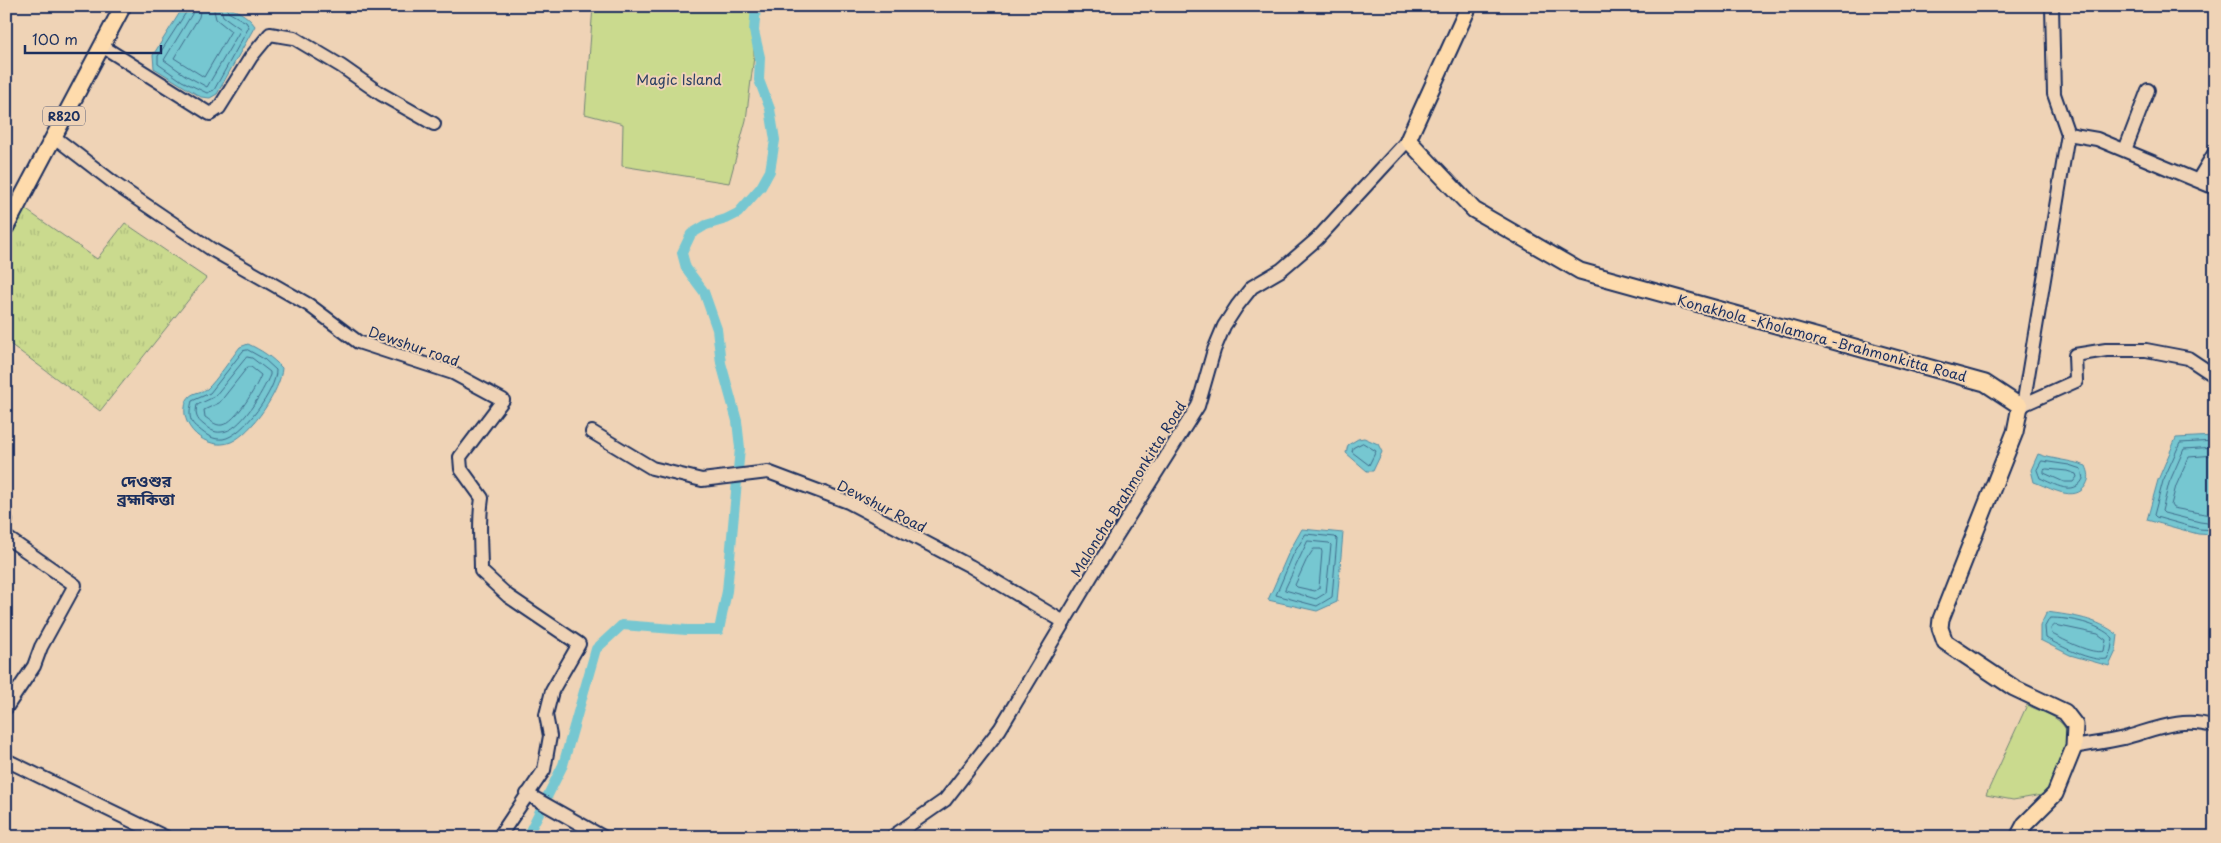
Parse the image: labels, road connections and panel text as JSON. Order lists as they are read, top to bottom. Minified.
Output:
{"streets":{"main road":["R820","Konakhola -Kholamora -Brahmonkitta Road"],"street":["Dewshur road","Maloncha Brahmonkitta Road","Dewshur Road"]},"crossings":[["R820","Dewshur road"],["Konakhola -Kholamora -Brahmonkitta Road","Maloncha Brahmonkitta Road"],["Maloncha Brahmonkitta Road","Dewshur Road"]],"districts":["দেওশুর ব্রহ্মকিত্তা"],"parks":["Magic Island"],"scale_bar":"100 m"}
